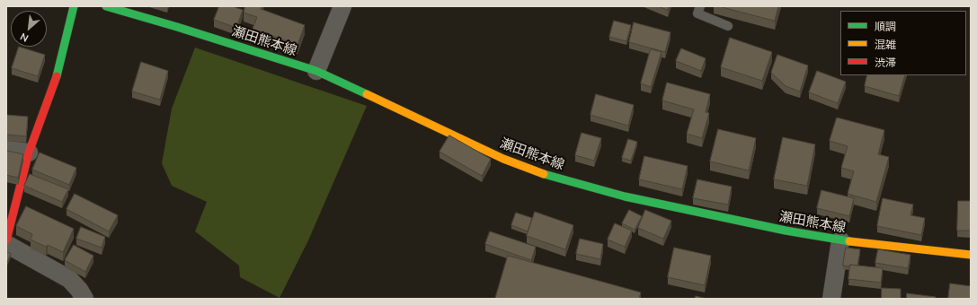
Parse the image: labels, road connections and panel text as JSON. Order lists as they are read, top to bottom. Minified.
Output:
{"streets":{"main road":["瀬田熊本線"]},"legend":["順調","混雑","渋滞"],"north":"bottom left"}
